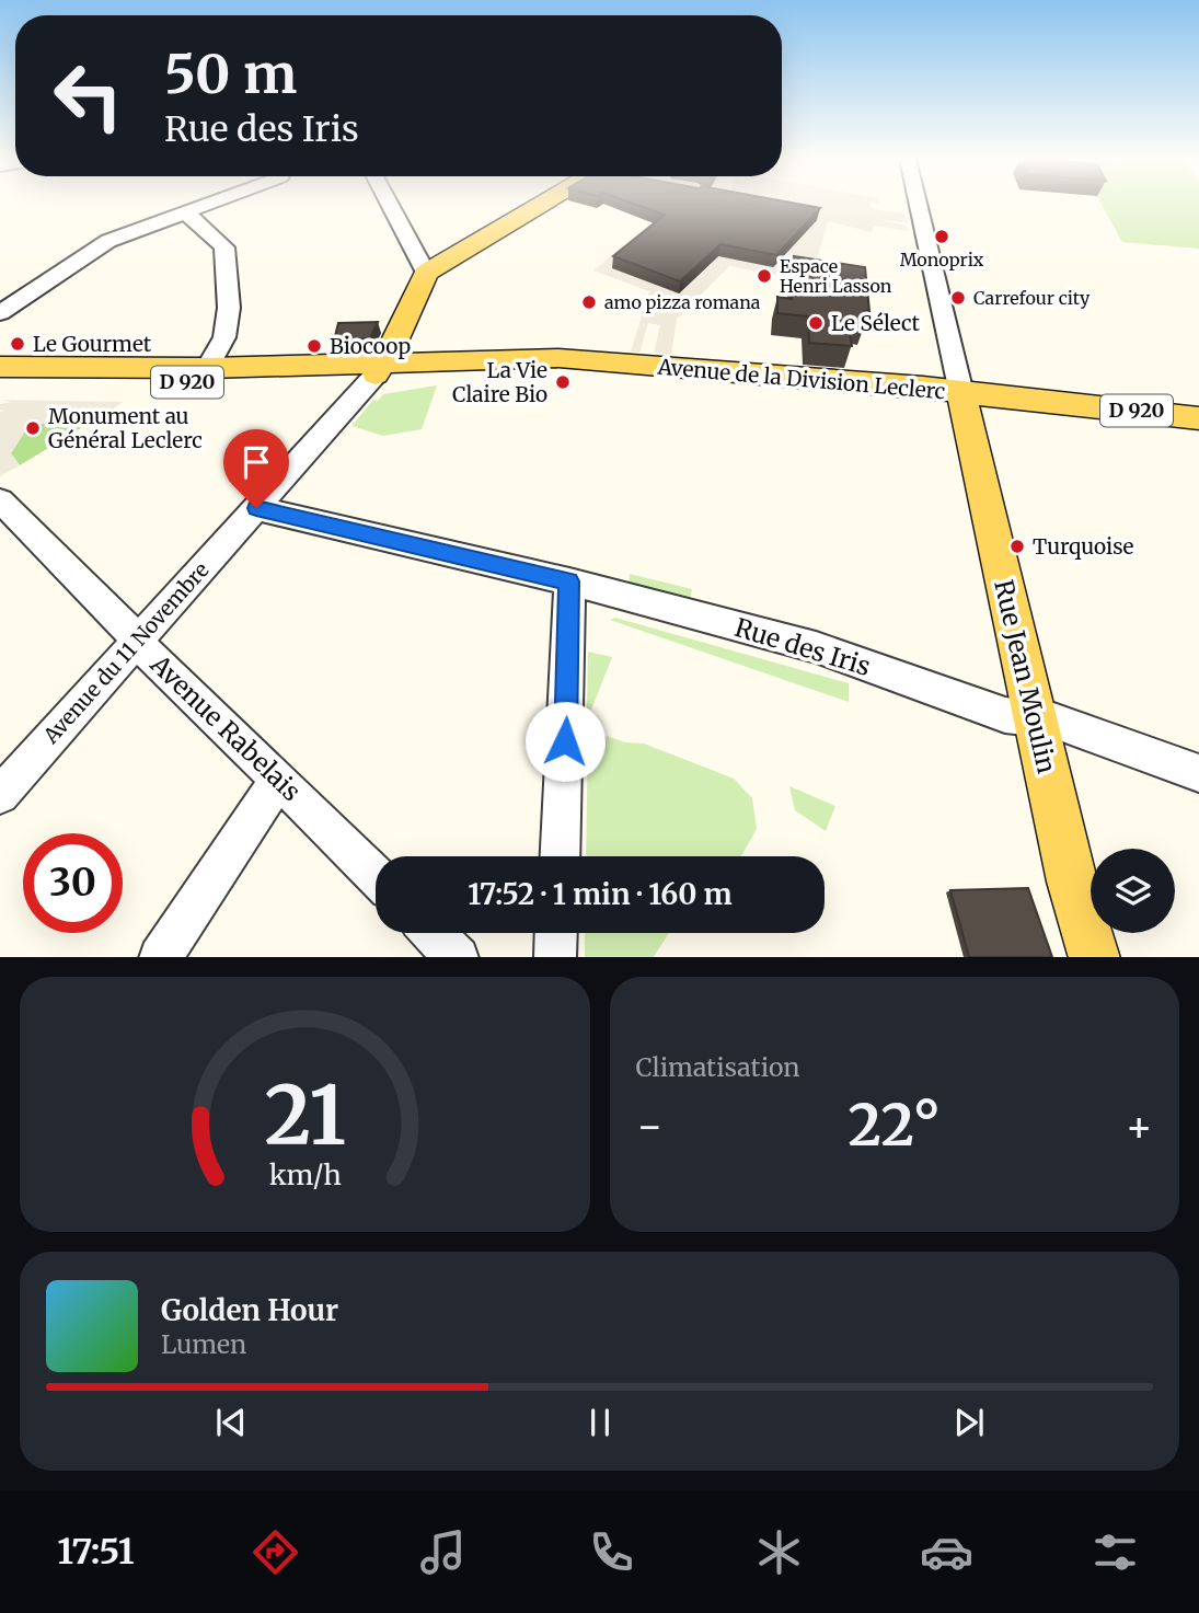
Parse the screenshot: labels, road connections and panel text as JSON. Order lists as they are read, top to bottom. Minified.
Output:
{"streets":{"main road":["Avenue de la Division Leclerc","D 920","Rue Jean Moulin"],"street":["Rue des Iris","Avenue du 11 Novembre","Avenue Rabelais"]},"crossings":[["Avenue de la Division Leclerc","D 920"],["Avenue de la Division Leclerc","Avenue du 11 Novembre"],["Avenue de la Division Leclerc","Rue Jean Moulin"],["D 920","Rue Jean Moulin"],["Rue des Iris","Avenue du 11 Novembre"],["Rue des Iris","Rue Jean Moulin"],["Avenue du 11 Novembre","Avenue Rabelais"]],"places":["Monoprix","Espace Henri Lasson","Carrefour city","amo pizza romana","Le Sélect","Le Gourmet","Biocoop","La Vie Claire Bio","Monument au Général Leclerc","Turquoise"],"page":{"turn":["50 m","Rue des Iris"],"limit":"30","trip":"17:52 · 1 min · 160 m","tile":"Climatisation","heat":["−","22°","+"],"song":["Golden Hour","Lumen"],"tabs":"17:51","gauge":["21","km/h"]}}
